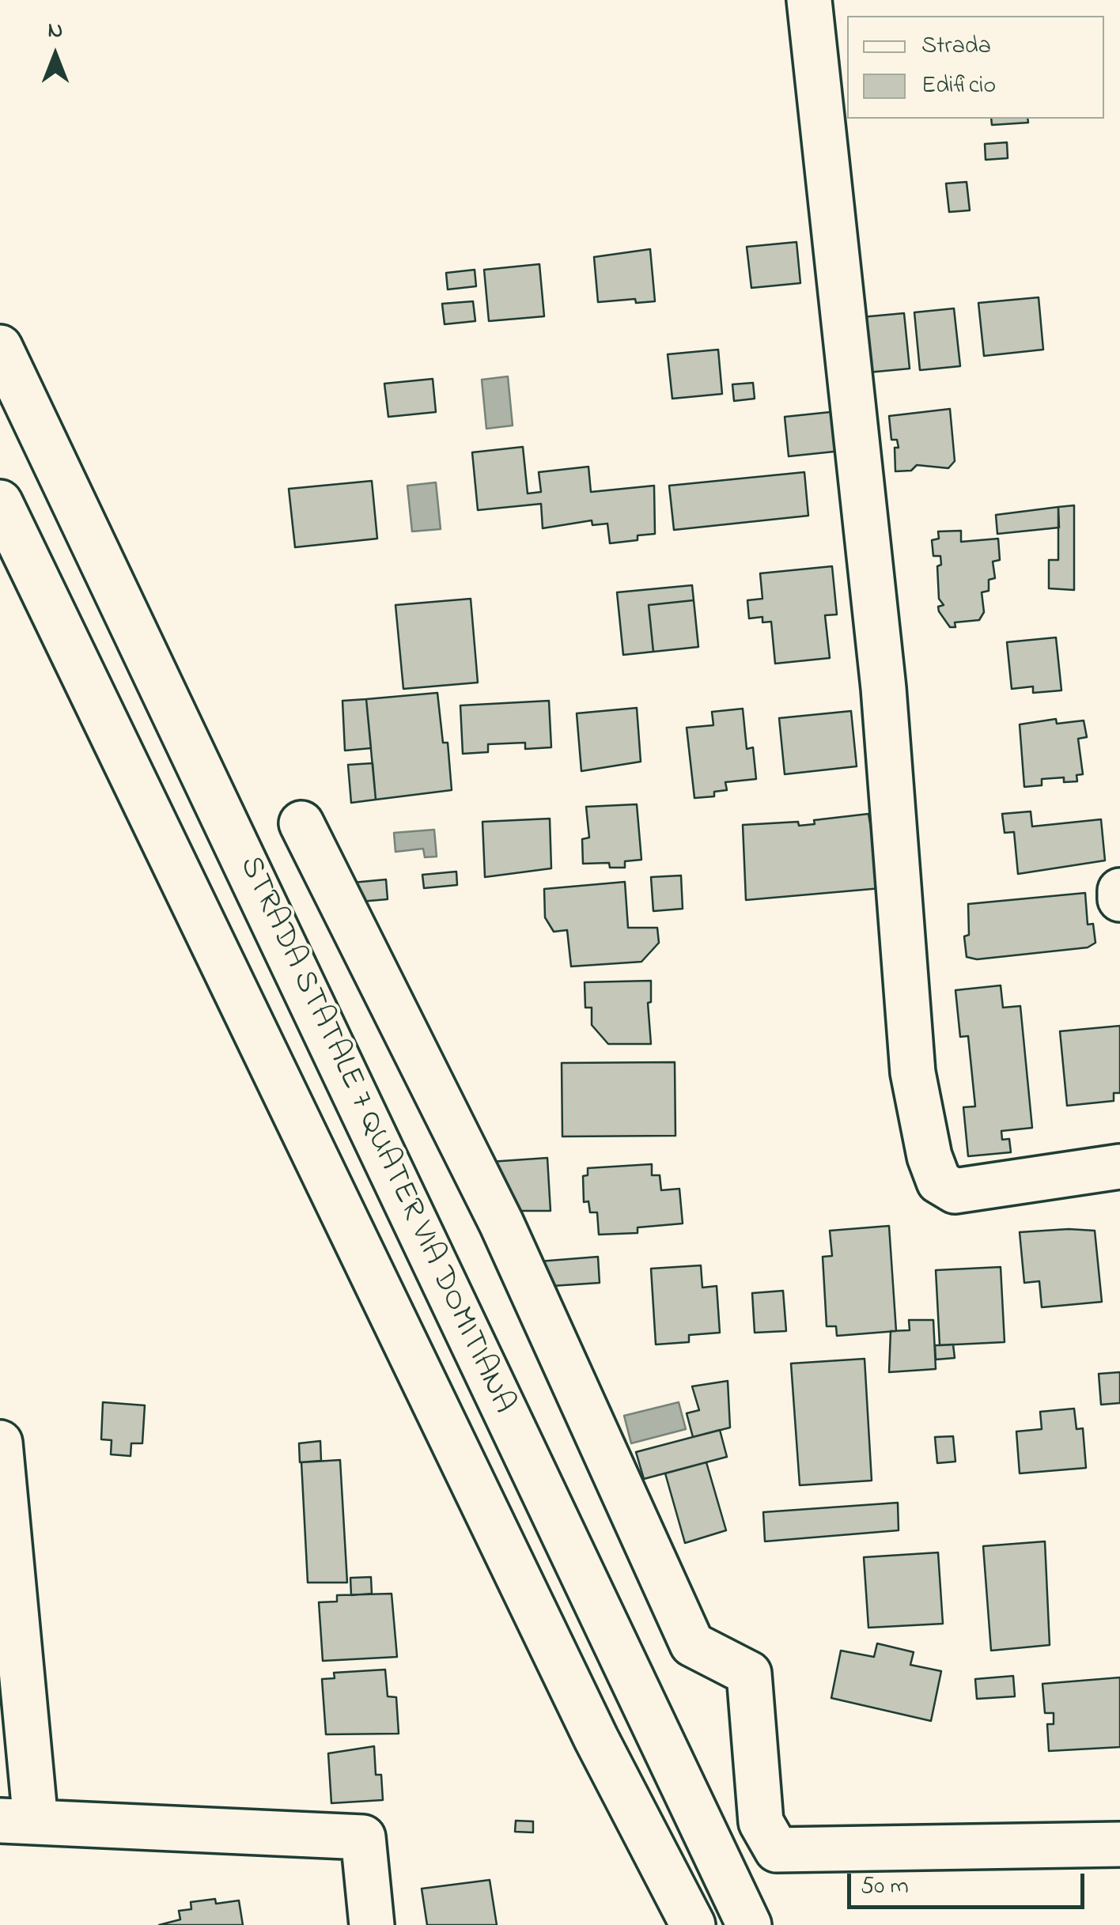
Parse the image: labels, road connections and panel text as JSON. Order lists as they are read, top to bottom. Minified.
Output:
{"streets":{"main road":["STRADA STATALE 7 QUATER VIA DOMITIANA"]},"legend":["Strada","Edificio"],"scale_bar":"50 m","north":"top"}
